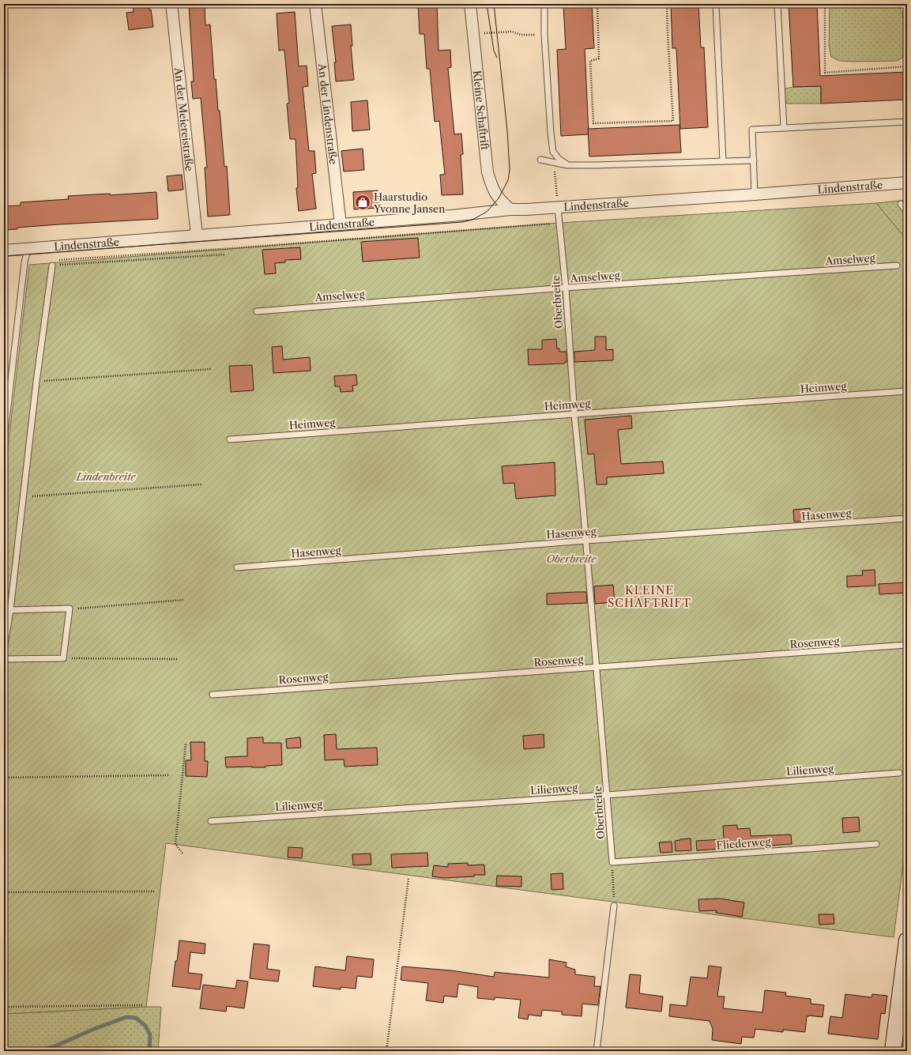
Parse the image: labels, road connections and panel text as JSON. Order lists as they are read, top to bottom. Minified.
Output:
{"streets":{"street":["Kleine Schaftrift","An der Lindenstraße","An der Meiereistraße","Lindenstraße"],"lane":["Amselweg","Oberbreite","Heimweg","Hasenweg","Rosenweg","Lilienweg","Fliederweg"]},"crossings":[["Kleine Schaftrift","Lindenstraße"],["An der Lindenstraße","Lindenstraße"],["An der Meiereistraße","Lindenstraße"],["Lindenstraße","Oberbreite"],["Amselweg","Oberbreite"],["Oberbreite","Heimweg"],["Oberbreite","Hasenweg"],["Oberbreite","Rosenweg"],["Oberbreite","Lilienweg"],["Oberbreite","Fliederweg"]],"districts":["KLEINE SCHAFTRIFT"],"parks":["Lindenbreite","Oberbreite"],"places":{"shop":["Haarstudio Yvonne Jansen"]}}
